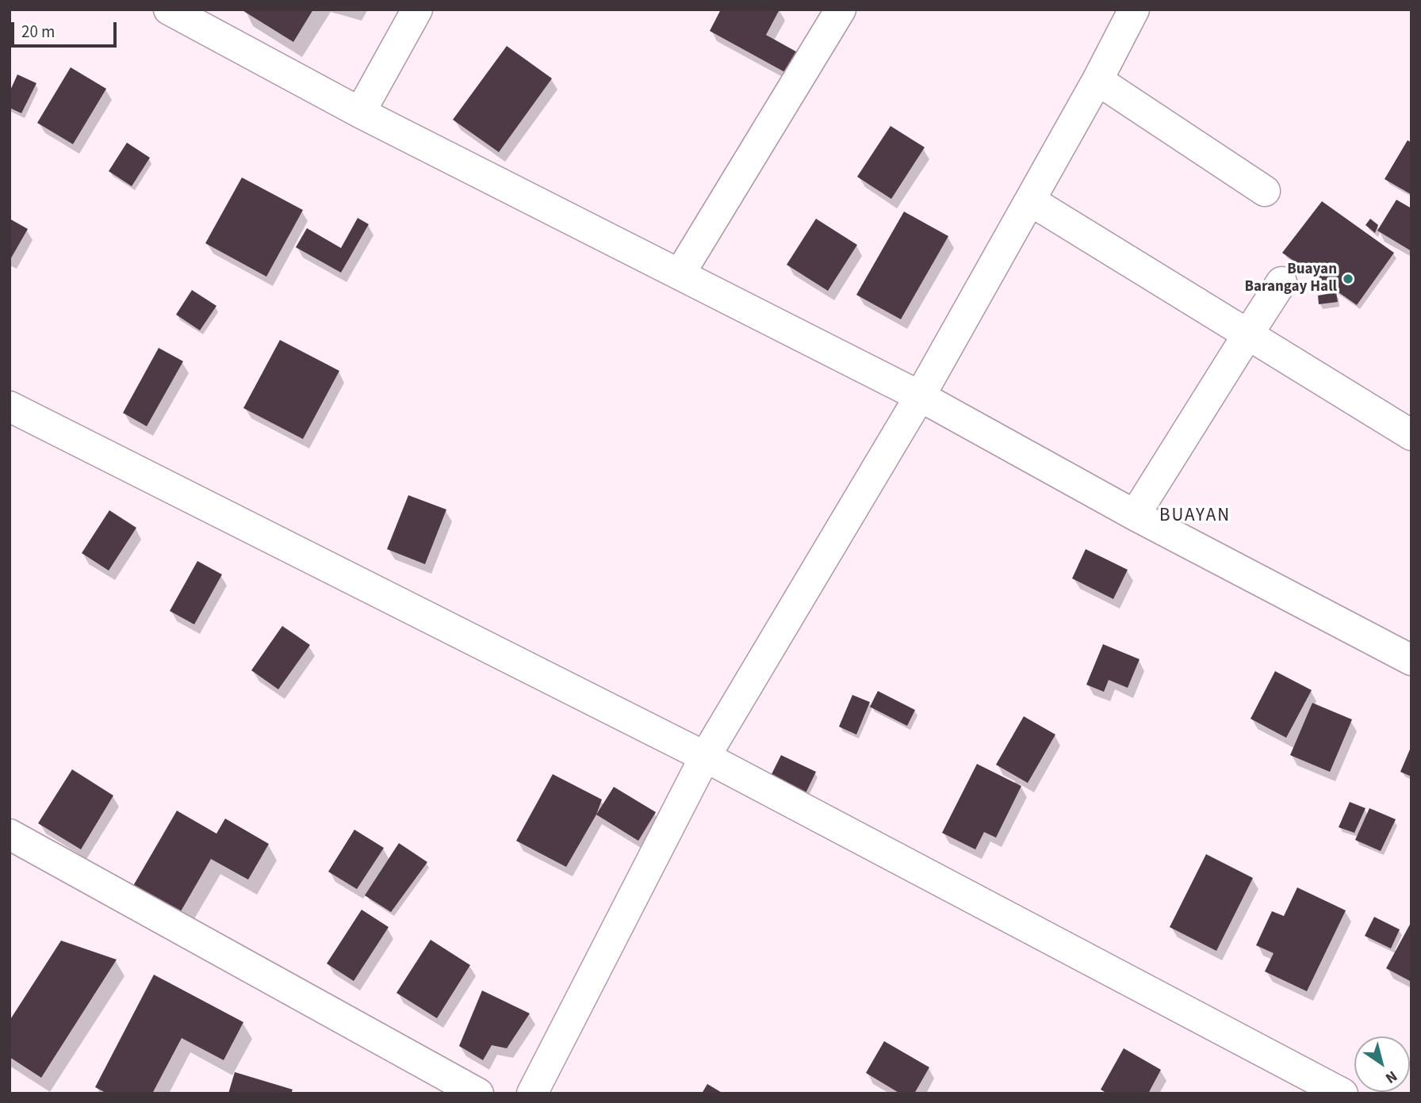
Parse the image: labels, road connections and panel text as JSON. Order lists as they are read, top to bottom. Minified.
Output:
{"districts":["BUAYAN"],"places":["Buayan Barangay Hall"],"scale_bar":"20 m","north":"bottom right"}
